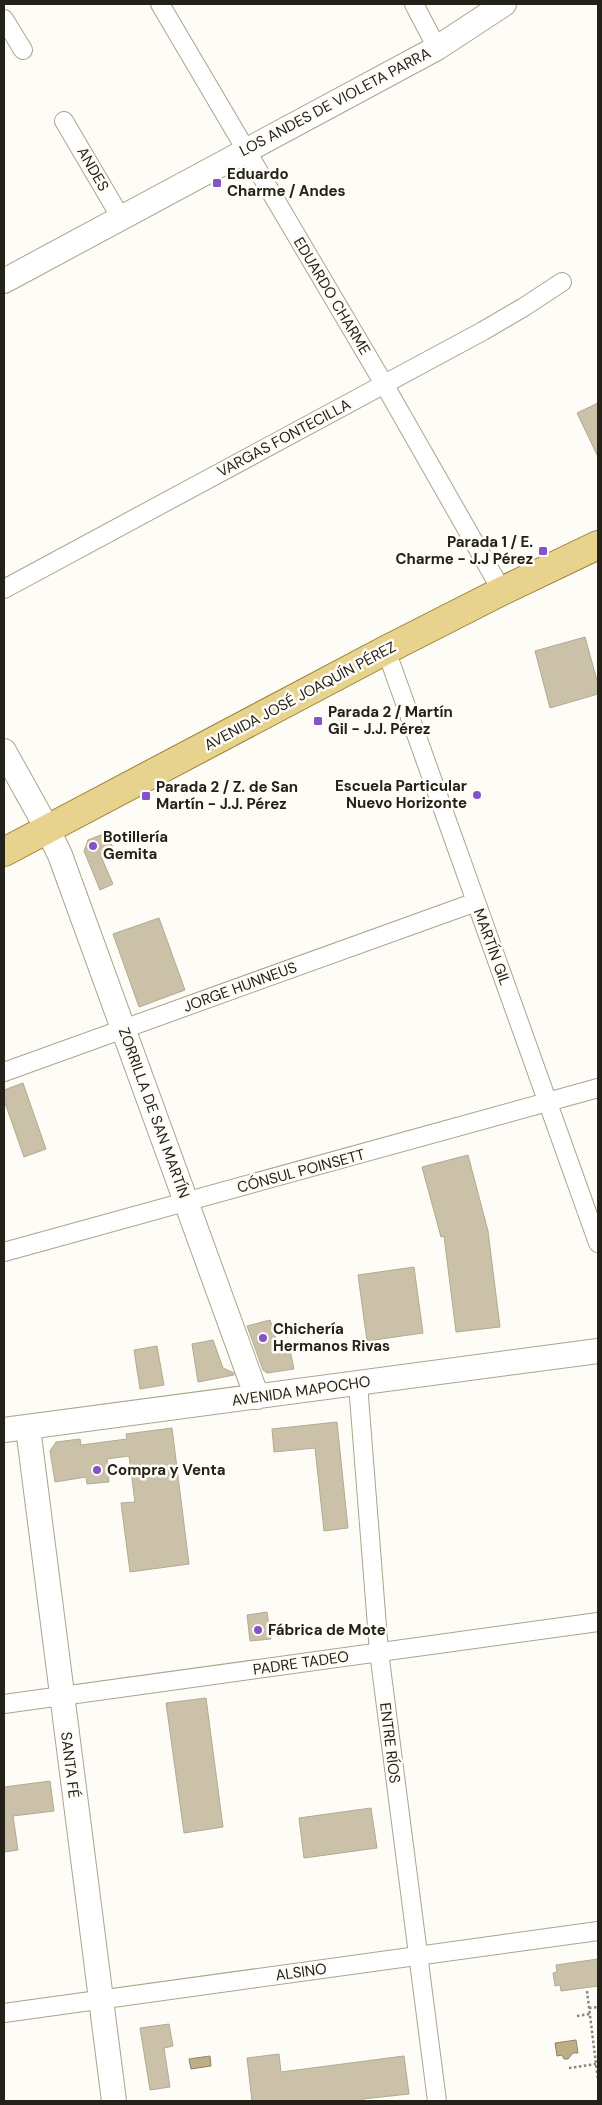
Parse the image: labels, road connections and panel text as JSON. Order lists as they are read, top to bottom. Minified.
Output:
{"streets":{"main road":["AVENIDA JOSÉ JOAQUÍN PÉREZ"],"street":["LOS ANDES DE VIOLETA PARRA","ANDES","EDUARDO CHARME","VARGAS FONTECILLA","MARTÍN GIL","JORGE HUNNEUS","ZORRILLA DE SAN MARTÍN","CÓNSUL POINSETT","AVENIDA MAPOCHO","PADRE TADEO","ENTRE RÍOS","SANTA FÉ","ALSINO"]},"crossings":[["LOS ANDES DE VIOLETA PARRA","ANDES"],["LOS ANDES DE VIOLETA PARRA","EDUARDO CHARME"],["EDUARDO CHARME","VARGAS FONTECILLA"],["EDUARDO CHARME","AVENIDA JOSÉ JOAQUÍN PÉREZ"],["AVENIDA JOSÉ JOAQUÍN PÉREZ","MARTÍN GIL"],["AVENIDA JOSÉ JOAQUÍN PÉREZ","ZORRILLA DE SAN MARTÍN"],["MARTÍN GIL","JORGE HUNNEUS"],["MARTÍN GIL","CÓNSUL POINSETT"],["JORGE HUNNEUS","ZORRILLA DE SAN MARTÍN"],["ZORRILLA DE SAN MARTÍN","CÓNSUL POINSETT"],["ZORRILLA DE SAN MARTÍN","AVENIDA MAPOCHO"],["AVENIDA MAPOCHO","ENTRE RÍOS"],["AVENIDA MAPOCHO","SANTA FÉ"],["PADRE TADEO","ENTRE RÍOS"],["PADRE TADEO","SANTA FÉ"],["ENTRE RÍOS","ALSINO"],["SANTA FÉ","ALSINO"]],"places":{"transit":["Eduardo Charme / Andes","Parada 1 / E. Charme - J.J Pérez","Parada 2 / Martín Gil - J.J. Pérez","Parada 2 / Z. de San Martín - J.J. Pérez"],"other":["Escuela Particular Nuevo Horizonte","Botillería Gemita","Chichería Hermanos Rivas","Compra y Venta","Fábrica de Mote"]}}
